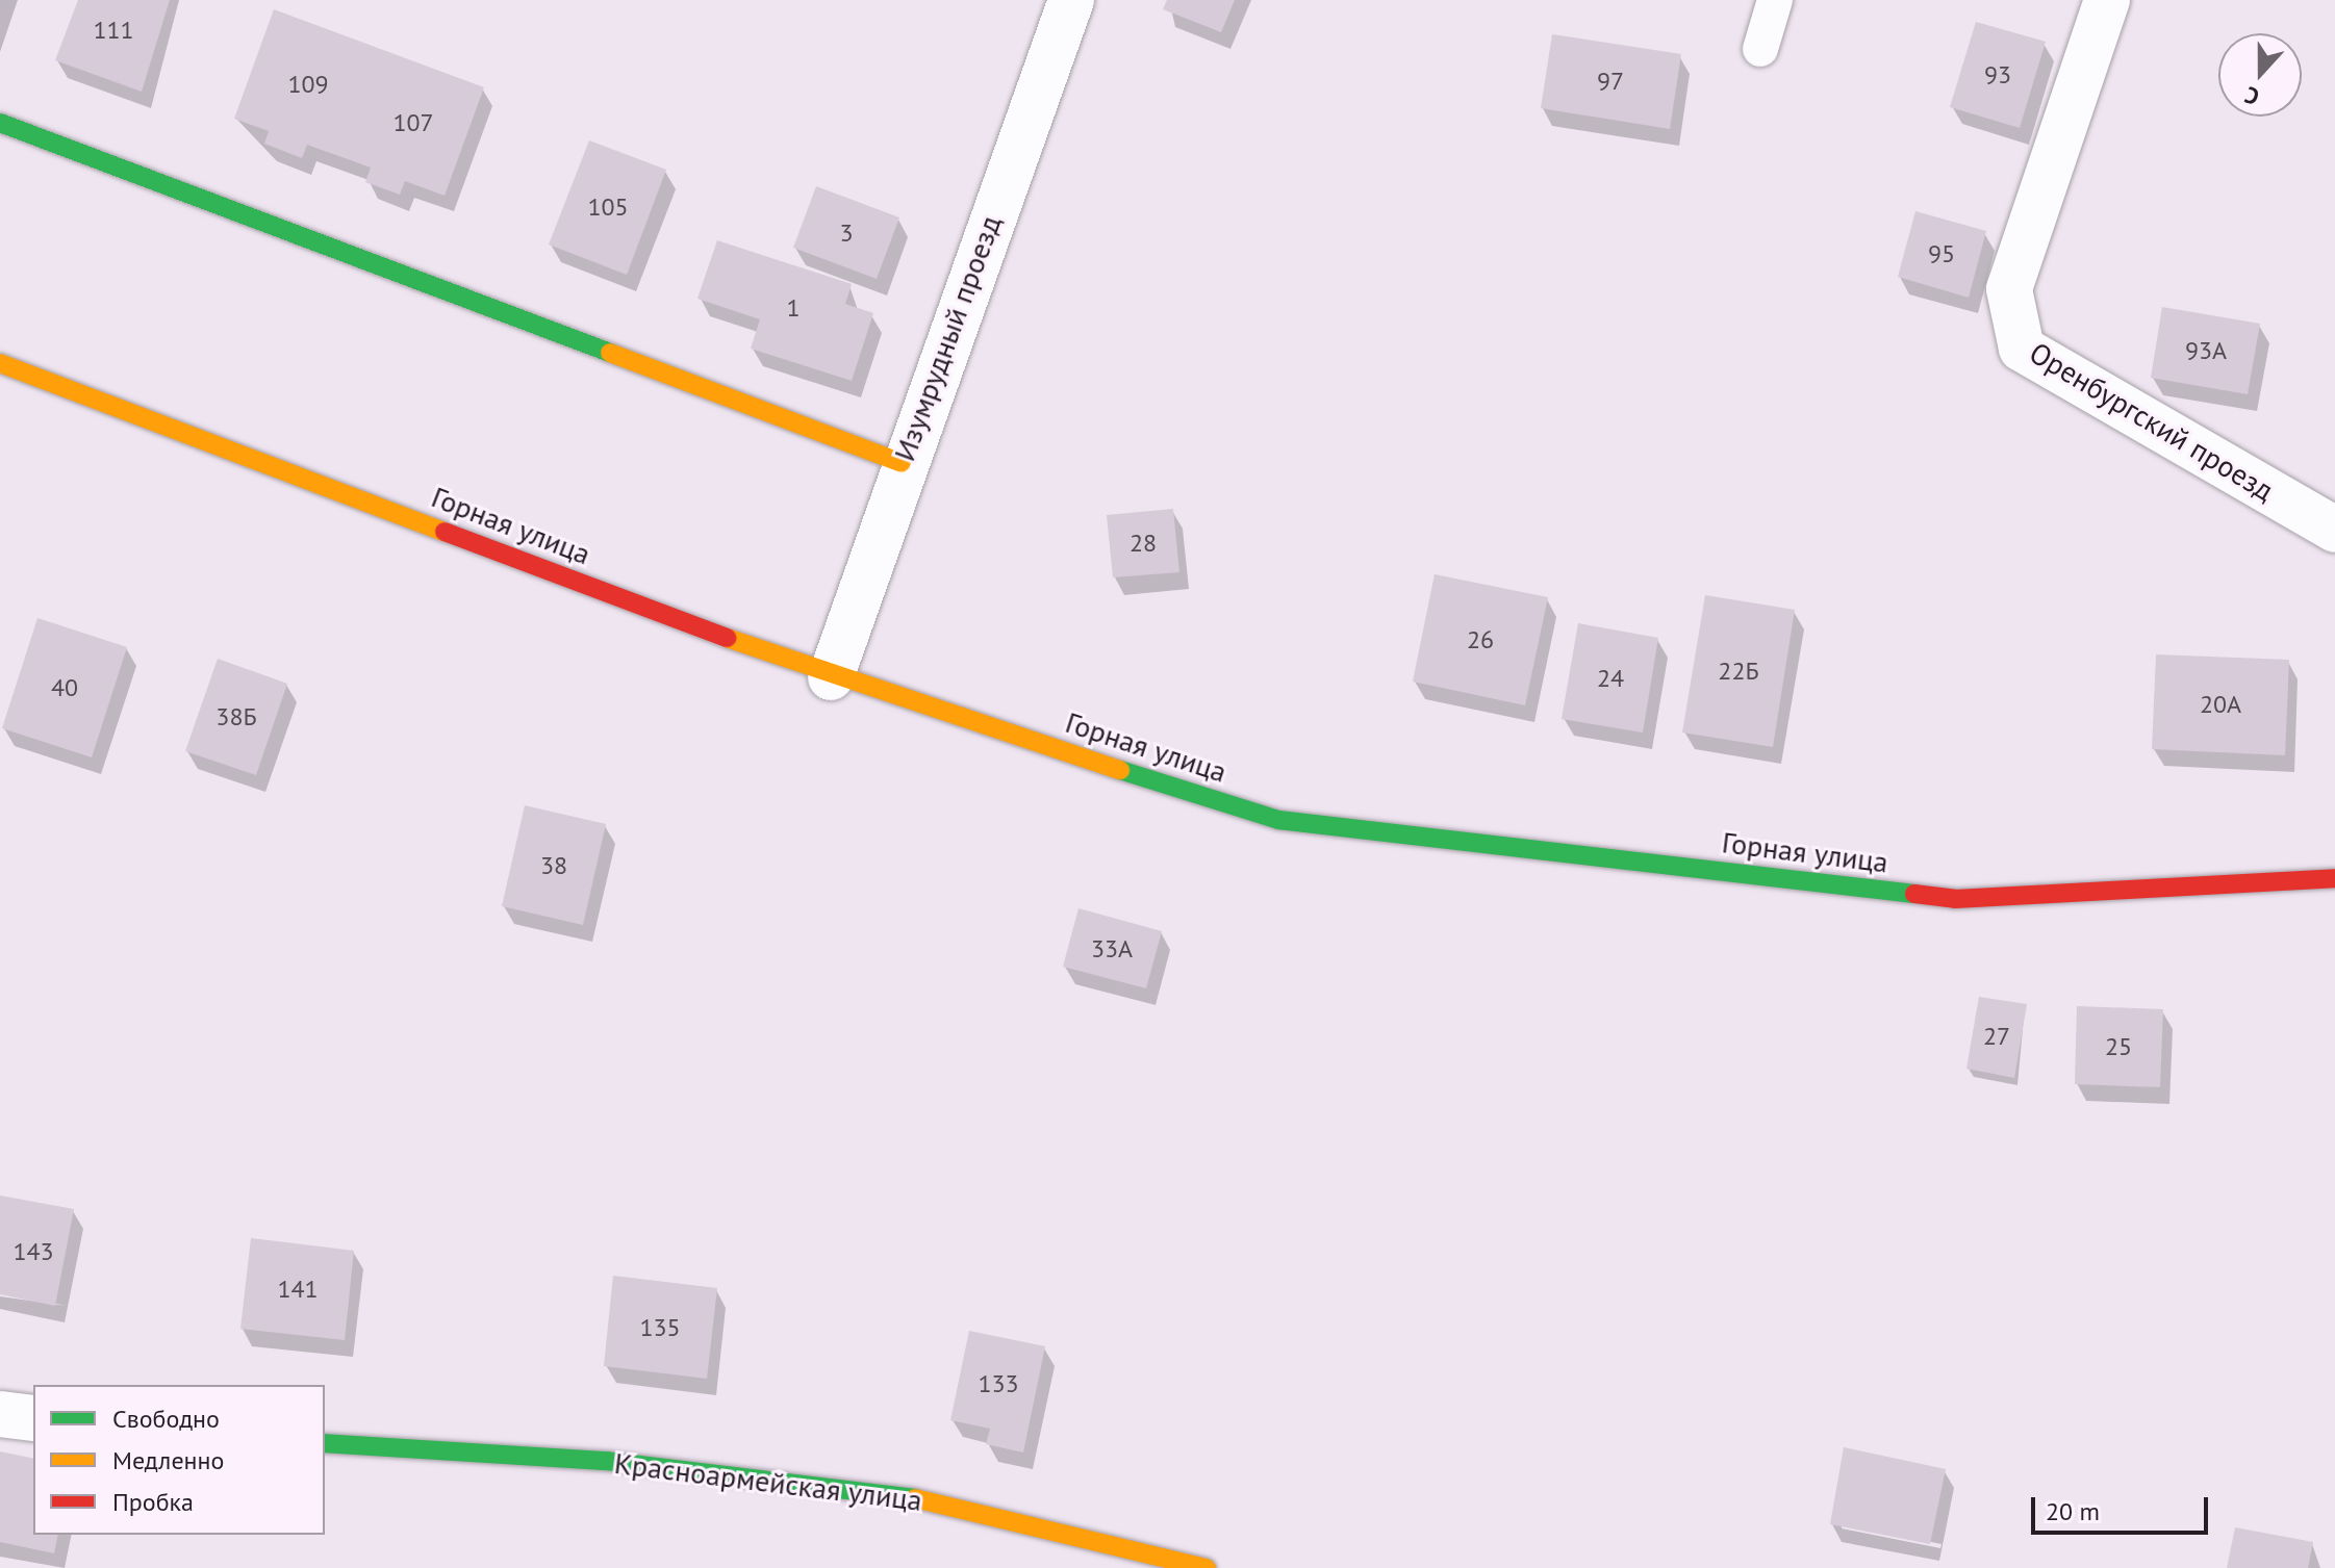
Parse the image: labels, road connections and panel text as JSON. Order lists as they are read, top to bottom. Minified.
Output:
{"streets":{"street":["Изумрудный проезд","Оренбургский проезд","Горная улица","Красноармейская улица"]},"crossings":[["Изумрудный проезд","Горная улица"]],"house_numbers":["111","93","97","109","107","105","3","95","1","93А","28","26","22Б","24","40","20А","38Б","38","33А","27","25","143","141","135","133"],"legend":["Свободно","Медленно","Пробка"],"scale_bar":"20 m","north":"bottom"}
